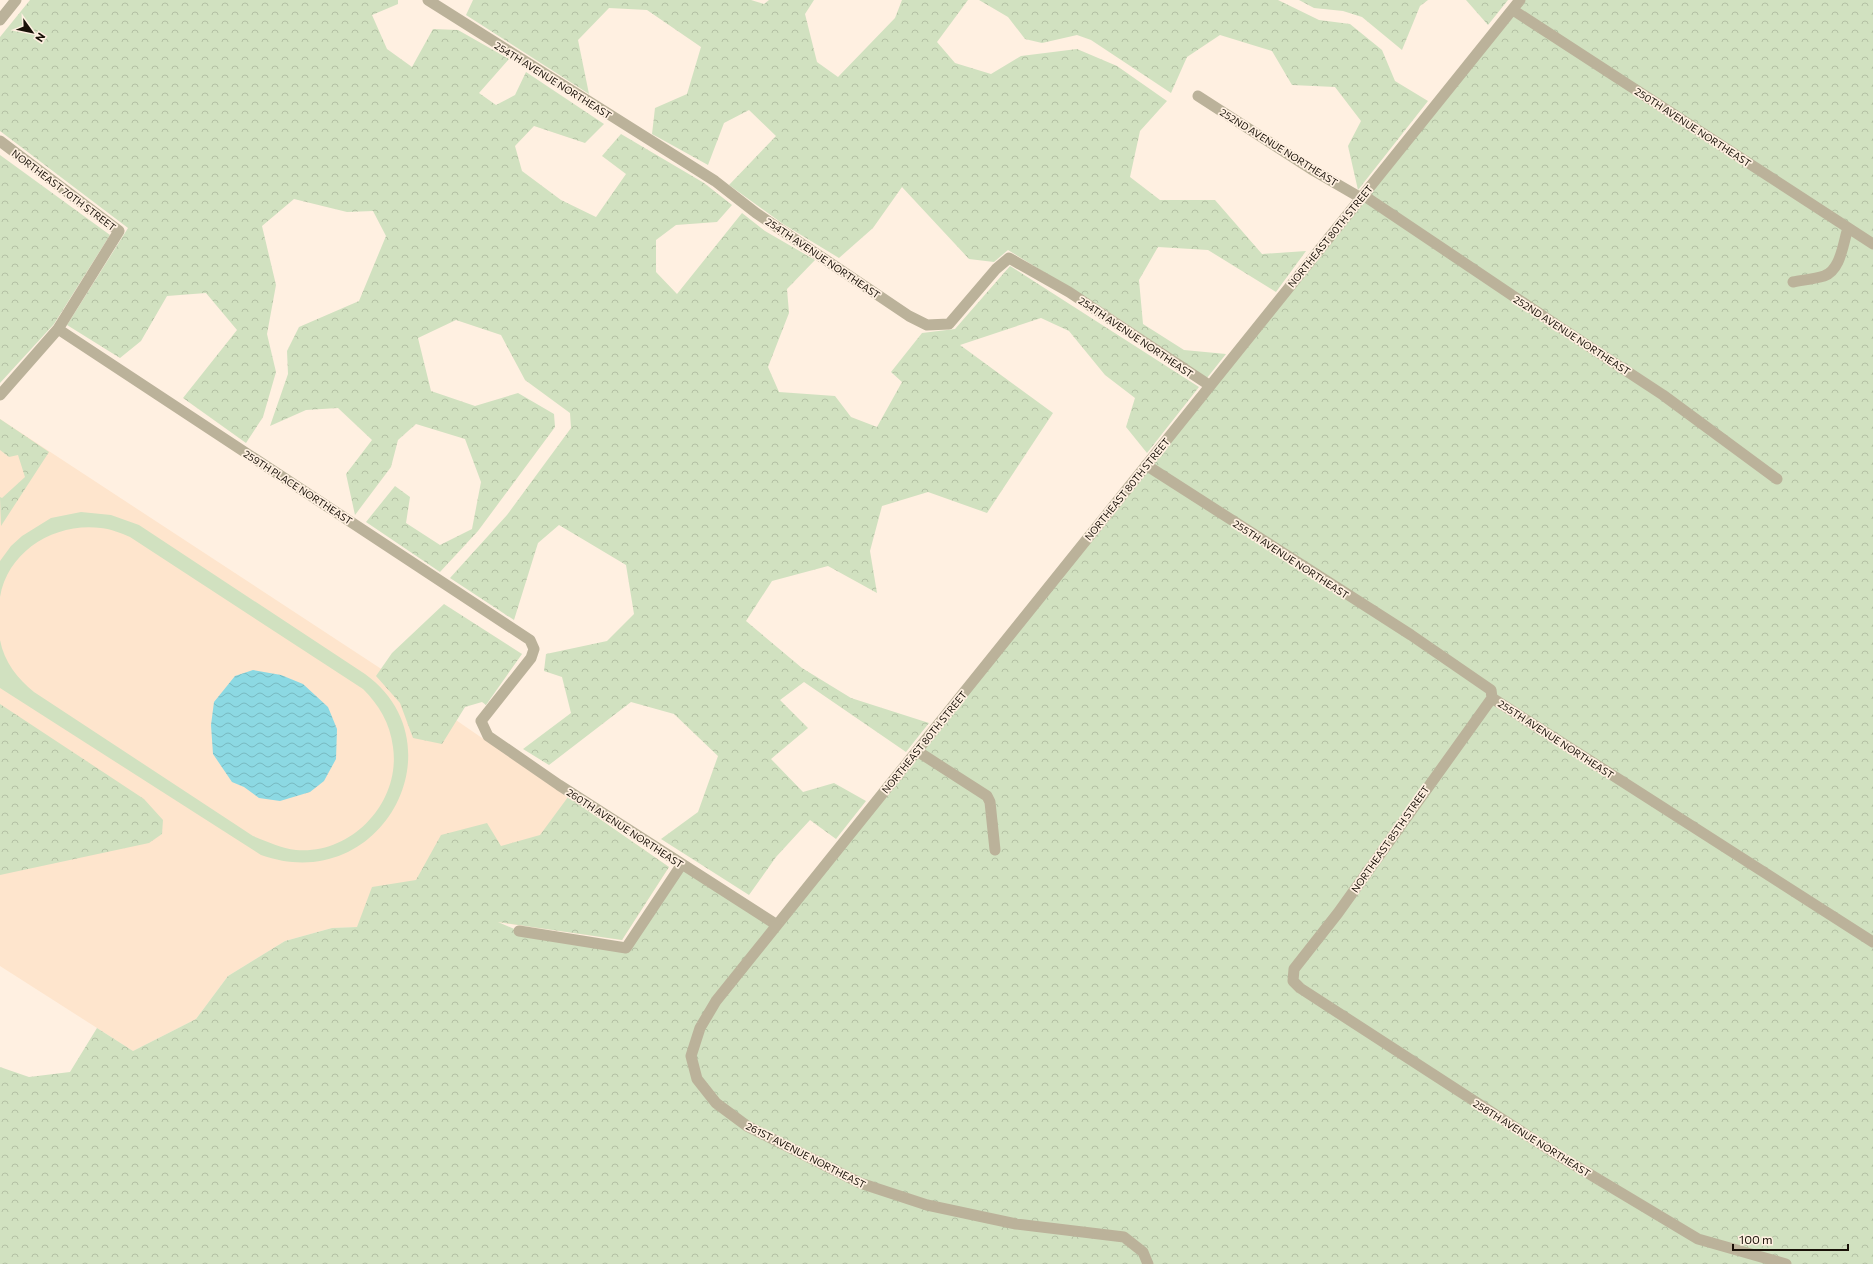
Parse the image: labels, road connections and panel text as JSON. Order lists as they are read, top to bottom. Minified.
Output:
{"streets":{"street":["254TH AVENUE NORTHEAST","250TH AVENUE NORTHEAST","252ND AVENUE NORTHEAST","NORTHEAST 70TH STREET","NORTHEAST 80TH STREET","259TH PLACE NORTHEAST","255TH AVENUE NORTHEAST","260TH AVENUE NORTHEAST","NORTHEAST 85TH STREET","258TH AVENUE NORTHEAST","261ST AVENUE NORTHEAST"]},"crossings":[["254TH AVENUE NORTHEAST","NORTHEAST 80TH STREET"],["250TH AVENUE NORTHEAST","NORTHEAST 80TH STREET"],["252ND AVENUE NORTHEAST","NORTHEAST 80TH STREET"],["NORTHEAST 70TH STREET","259TH PLACE NORTHEAST"],["NORTHEAST 80TH STREET","255TH AVENUE NORTHEAST"],["NORTHEAST 80TH STREET","260TH AVENUE NORTHEAST"],["NORTHEAST 80TH STREET","261ST AVENUE NORTHEAST"],["259TH PLACE NORTHEAST","260TH AVENUE NORTHEAST"],["255TH AVENUE NORTHEAST","NORTHEAST 85TH STREET"],["NORTHEAST 85TH STREET","258TH AVENUE NORTHEAST"]],"scale_bar":"100 m","north":"bottom right"}
